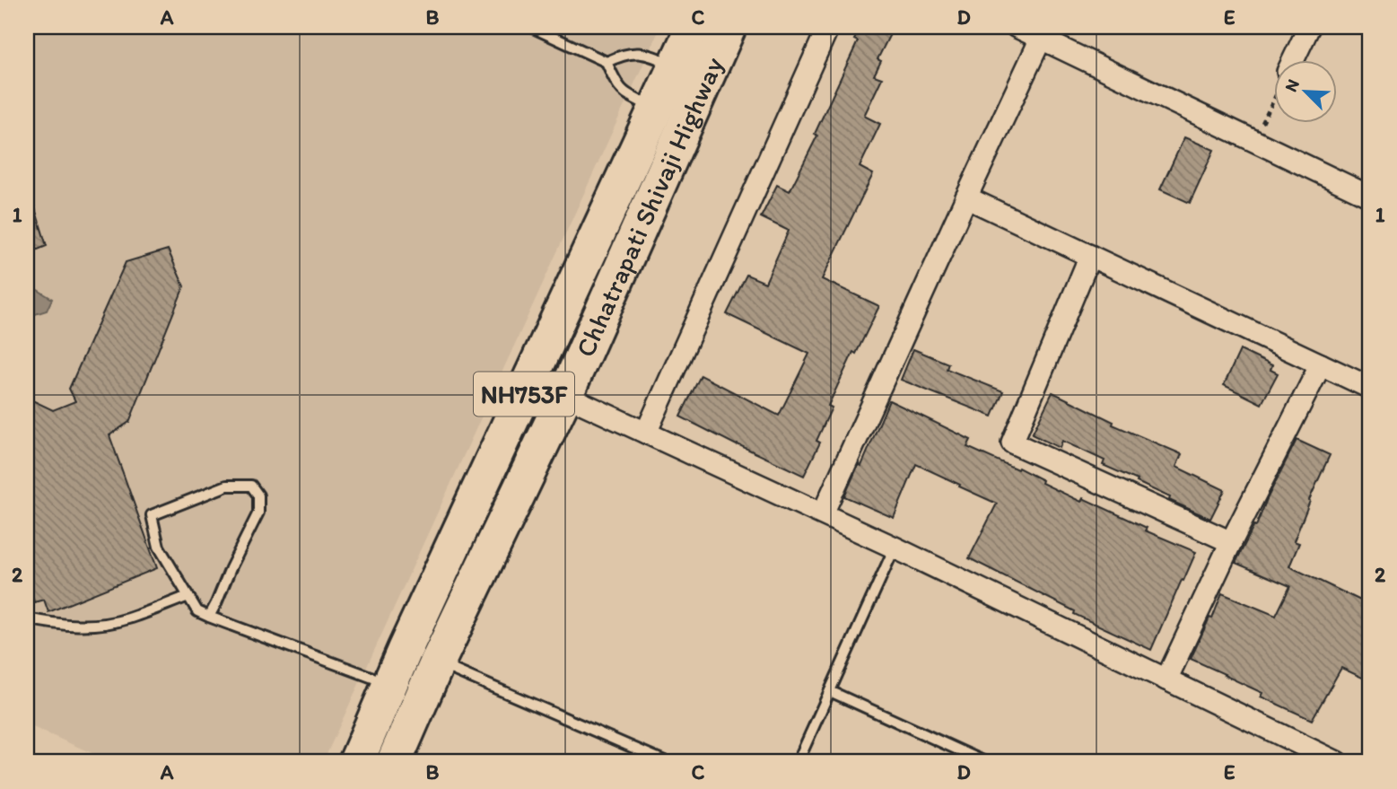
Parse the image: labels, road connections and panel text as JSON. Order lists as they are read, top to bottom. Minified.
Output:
{"streets":{"highway":["Chhatrapati Shivaji Highway","NH753F"]},"north":"top left","grid":{"columns":["A","B","C","D","E"],"rows":["1","2"]}}
